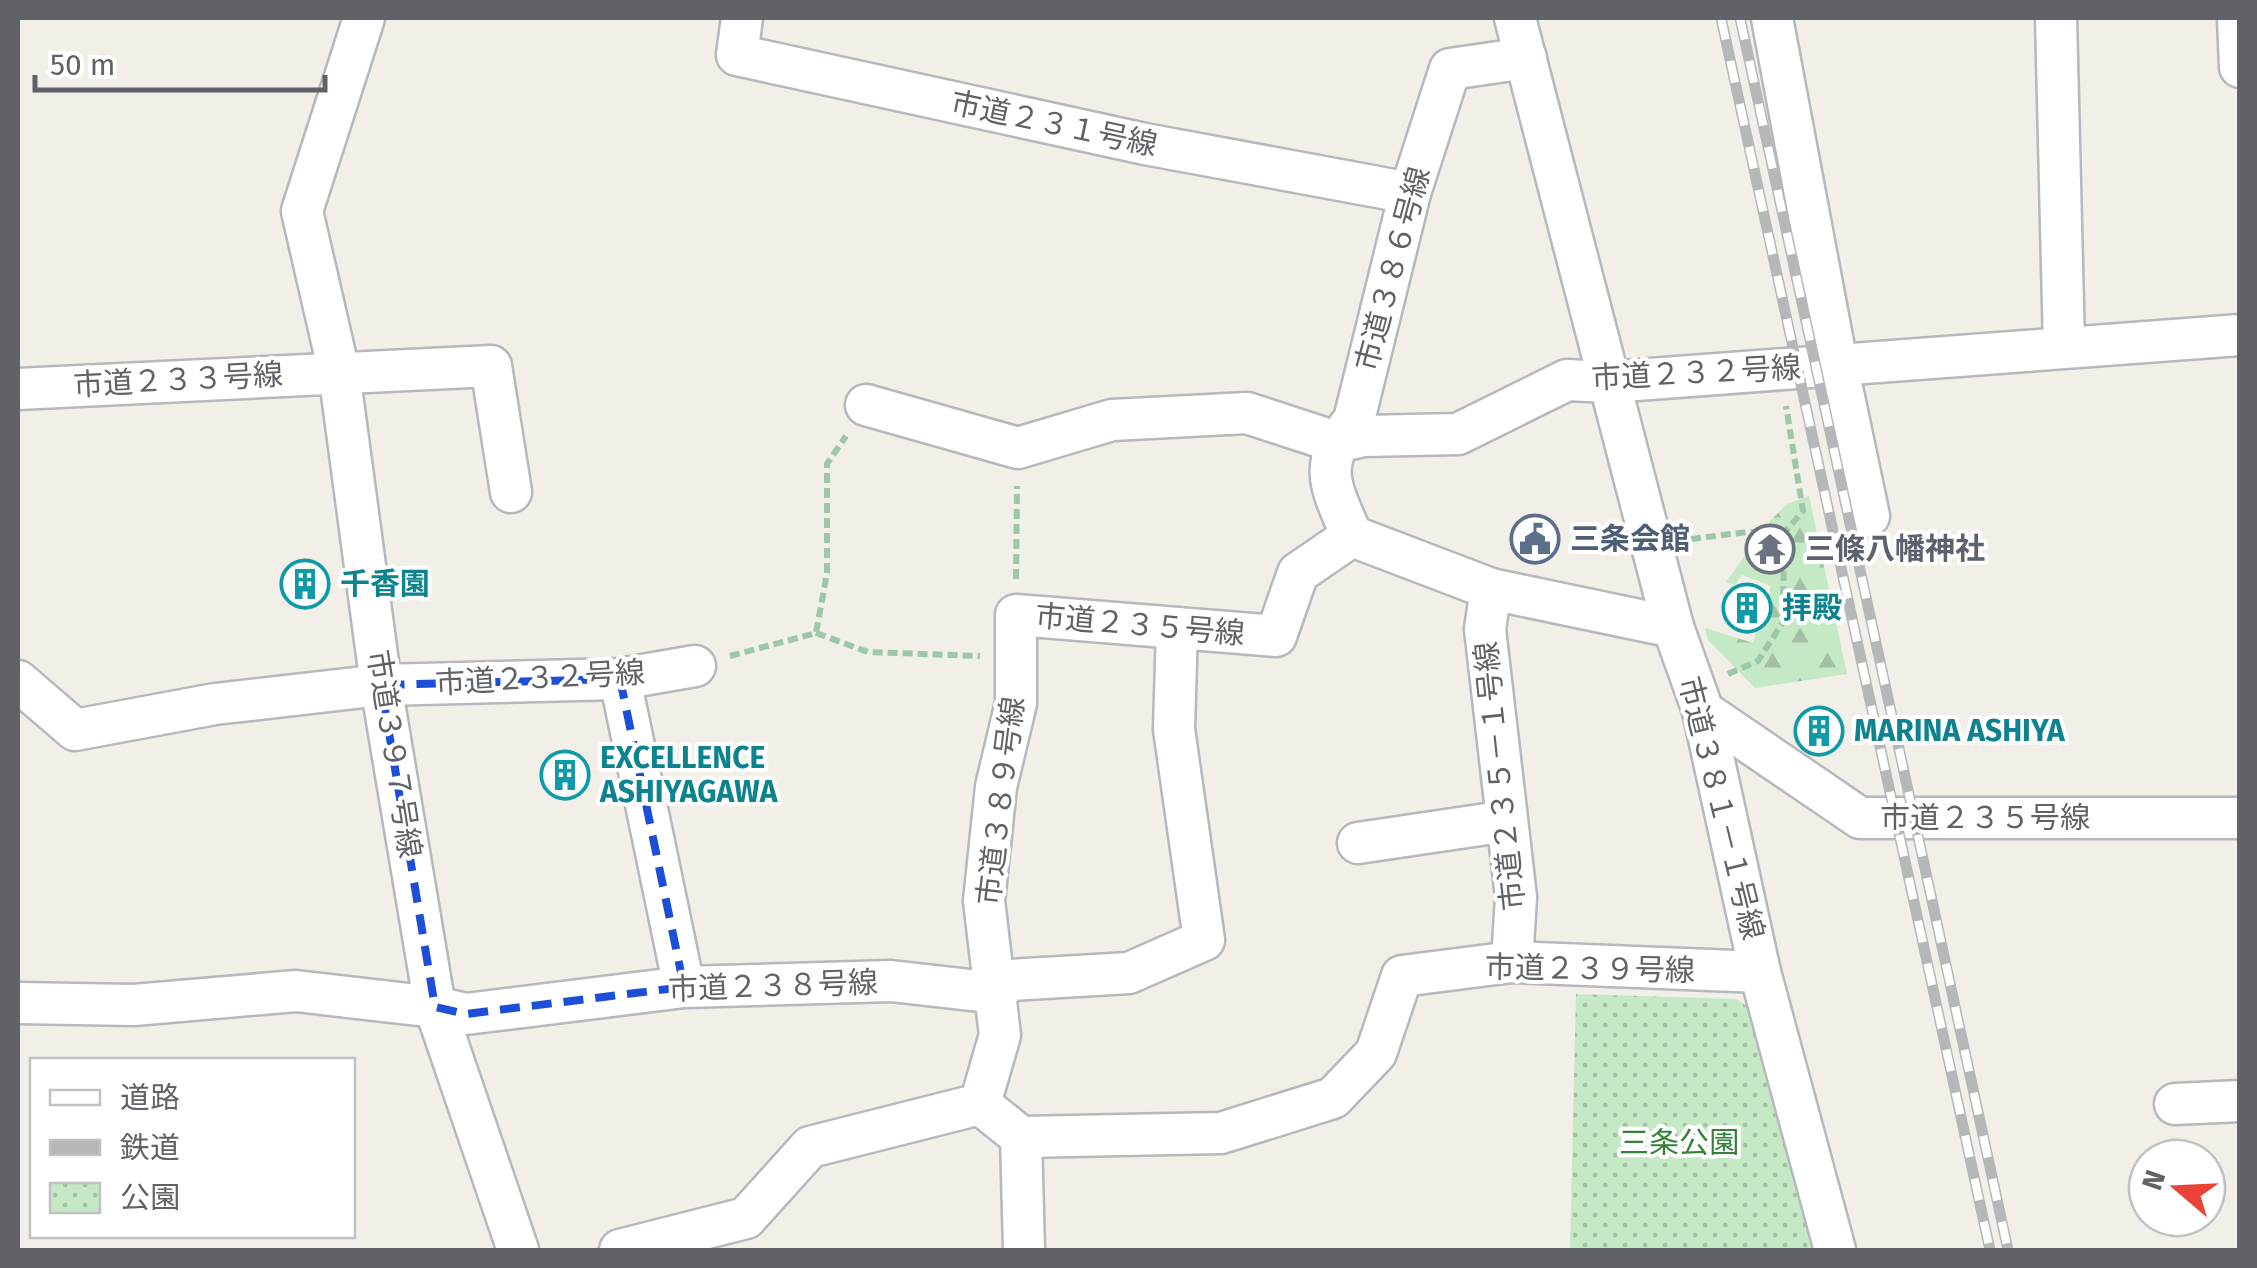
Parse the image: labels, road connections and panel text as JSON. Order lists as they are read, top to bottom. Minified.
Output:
{"streets":{"street":["市道２３１号線","市道３８６号線","市道２３２号線","市道２３３号線","市道２３５号線","市道３９７号線","市道２３５－１号線","市道３８９号線","市道３８１－１号線","市道２３９号線","市道２３８号線"]},"crossings":[["市道２３１号線","市道３８６号線"],["市道３８６号線","市道２３２号線"],["市道３８６号線","市道２３５号線"],["市道３８６号線","市道３８１－１号線"],["市道２３２号線","市道３９７号線"],["市道２３２号線","市道３８１－１号線"],["市道２３３号線","市道３９７号線"],["市道２３５号線","市道３８９号線"],["市道２３５号線","市道３８１－１号線"],["市道２３５号線","市道２３８号線"],["市道３９７号線","市道２３８号線"],["市道２３５－１号線","市道２３９号線"],["市道３８９号線","市道２３８号線"],["市道３８１－１号線","市道２３９号線"]],"parks":["三条公園"],"places":{"public building":["三条会館"],"temple":["三條八幡神社"],"building":["千香園","拝殿","MARINA ASHIYA","EXCELLENCE ASHIYAGAWA"]},"legend":["道路","鉄道","公園"],"scale_bar":"50 m","north":"left"}
